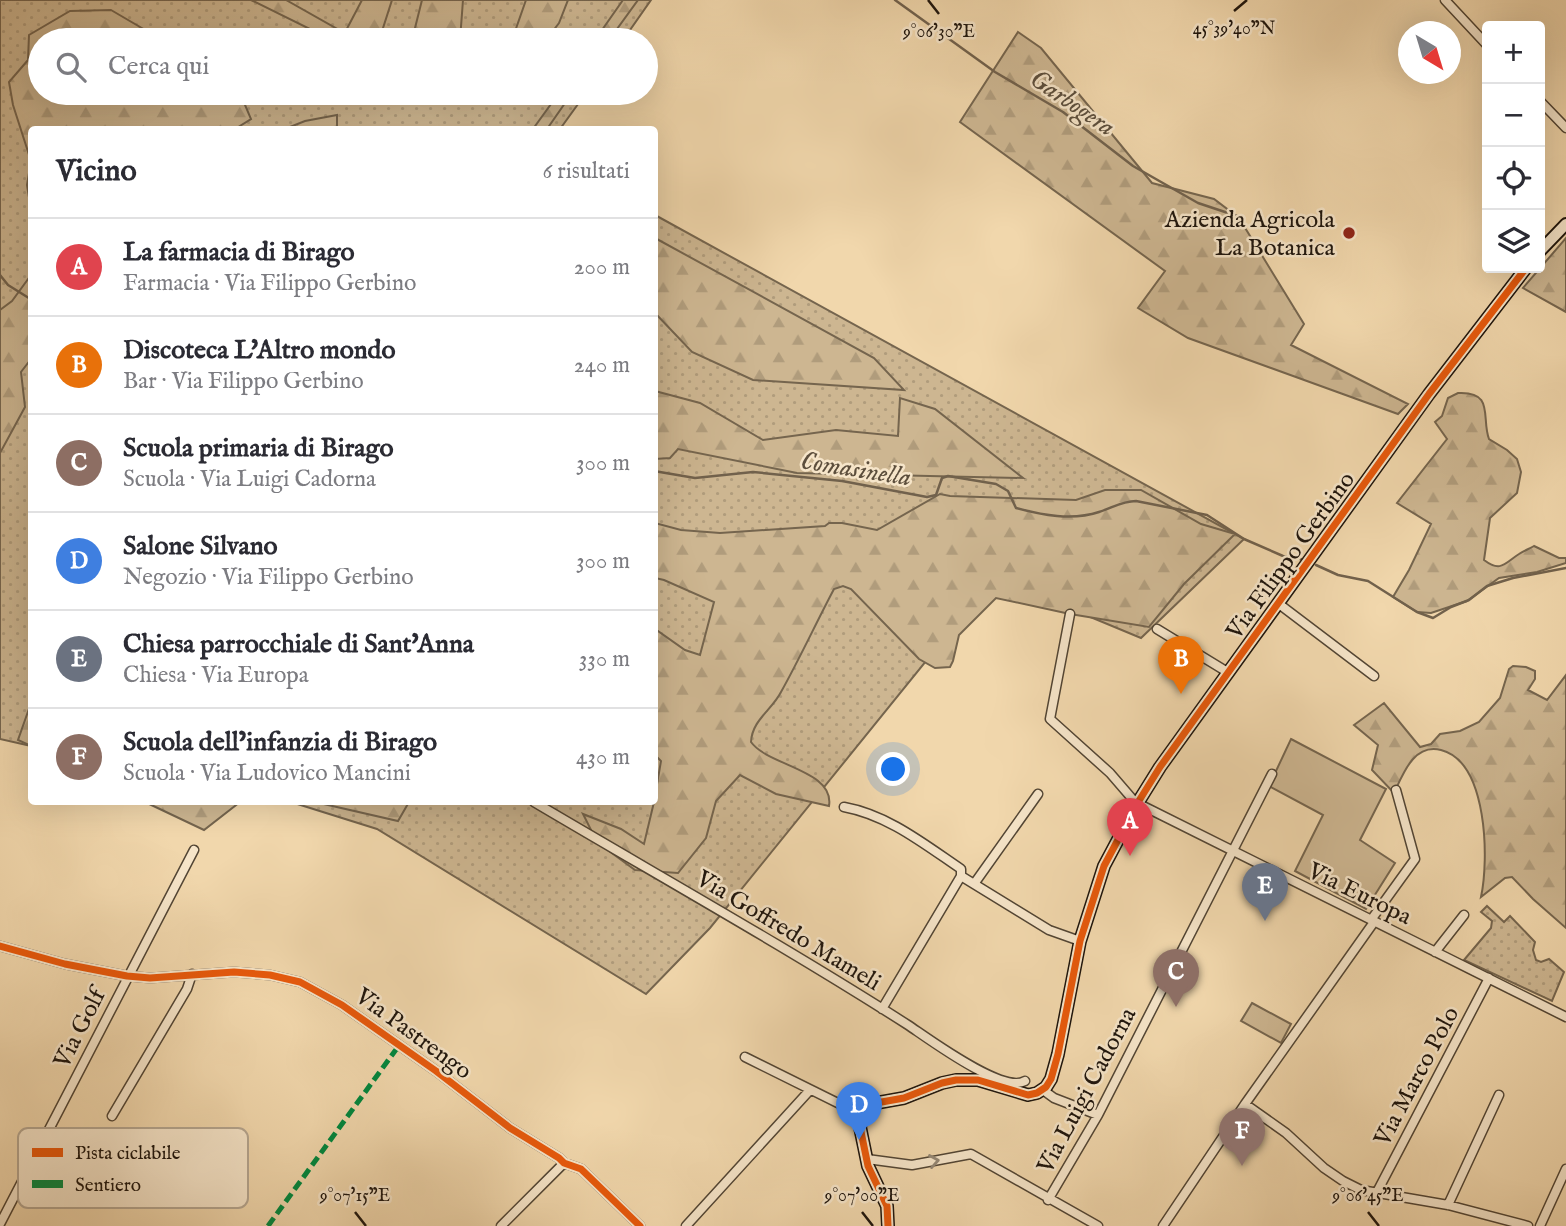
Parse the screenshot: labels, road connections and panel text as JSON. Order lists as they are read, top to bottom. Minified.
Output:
{"streets":{"street":["Via Filippo Gerbino","Via Europa","Via Goffredo Mameli","Via Golf","Via Pastrengo","Via Marco Polo","Via Luigi Cadorna"]},"crossings":[["Via Filippo Gerbino","Via Europa"],["Via Europa","Via Marco Polo"],["Via Europa","Via Luigi Cadorna"],["Via Golf","Via Pastrengo"]],"water":["Garbogera","Comasinella"],"places":["Azienda Agricola La Botanica"],"legend":["Pista ciclabile","Sentiero"],"north":"bottom right","page":{"map_buttons":["+","−"],"search":"Cerca qui","heading":["Vicino","6 risultati"],"list":[{"mark":"A","name":"La farmacia di Birago","note":"Farmacia · Via Filippo Gerbino","value":"200 m"},{"mark":"B","name":"Discoteca L'Altro mondo","note":"Bar · Via Filippo Gerbino","value":"240 m"},{"mark":"C","name":"Scuola primaria di Birago","note":"Scuola · Via Luigi Cadorna","value":"300 m"},{"mark":"D","name":"Salone Silvano","note":"Negozio · Via Filippo Gerbino","value":"300 m"},{"mark":"E","name":"Chiesa parrocchiale di Sant'Anna","note":"Chiesa · Via Europa","value":"330 m"},{"mark":"F","name":"Scuola dell’infanzia di Birago","note":"Scuola · Via Ludovico Mancini","value":"430 m"}],"pins":["B","A","E","C","D","F"]},"coordinates":["45°39'40\"N","9°06'30\"E","9°07'15\"E","9°07'00\"E","9°06'45\"E"]}
